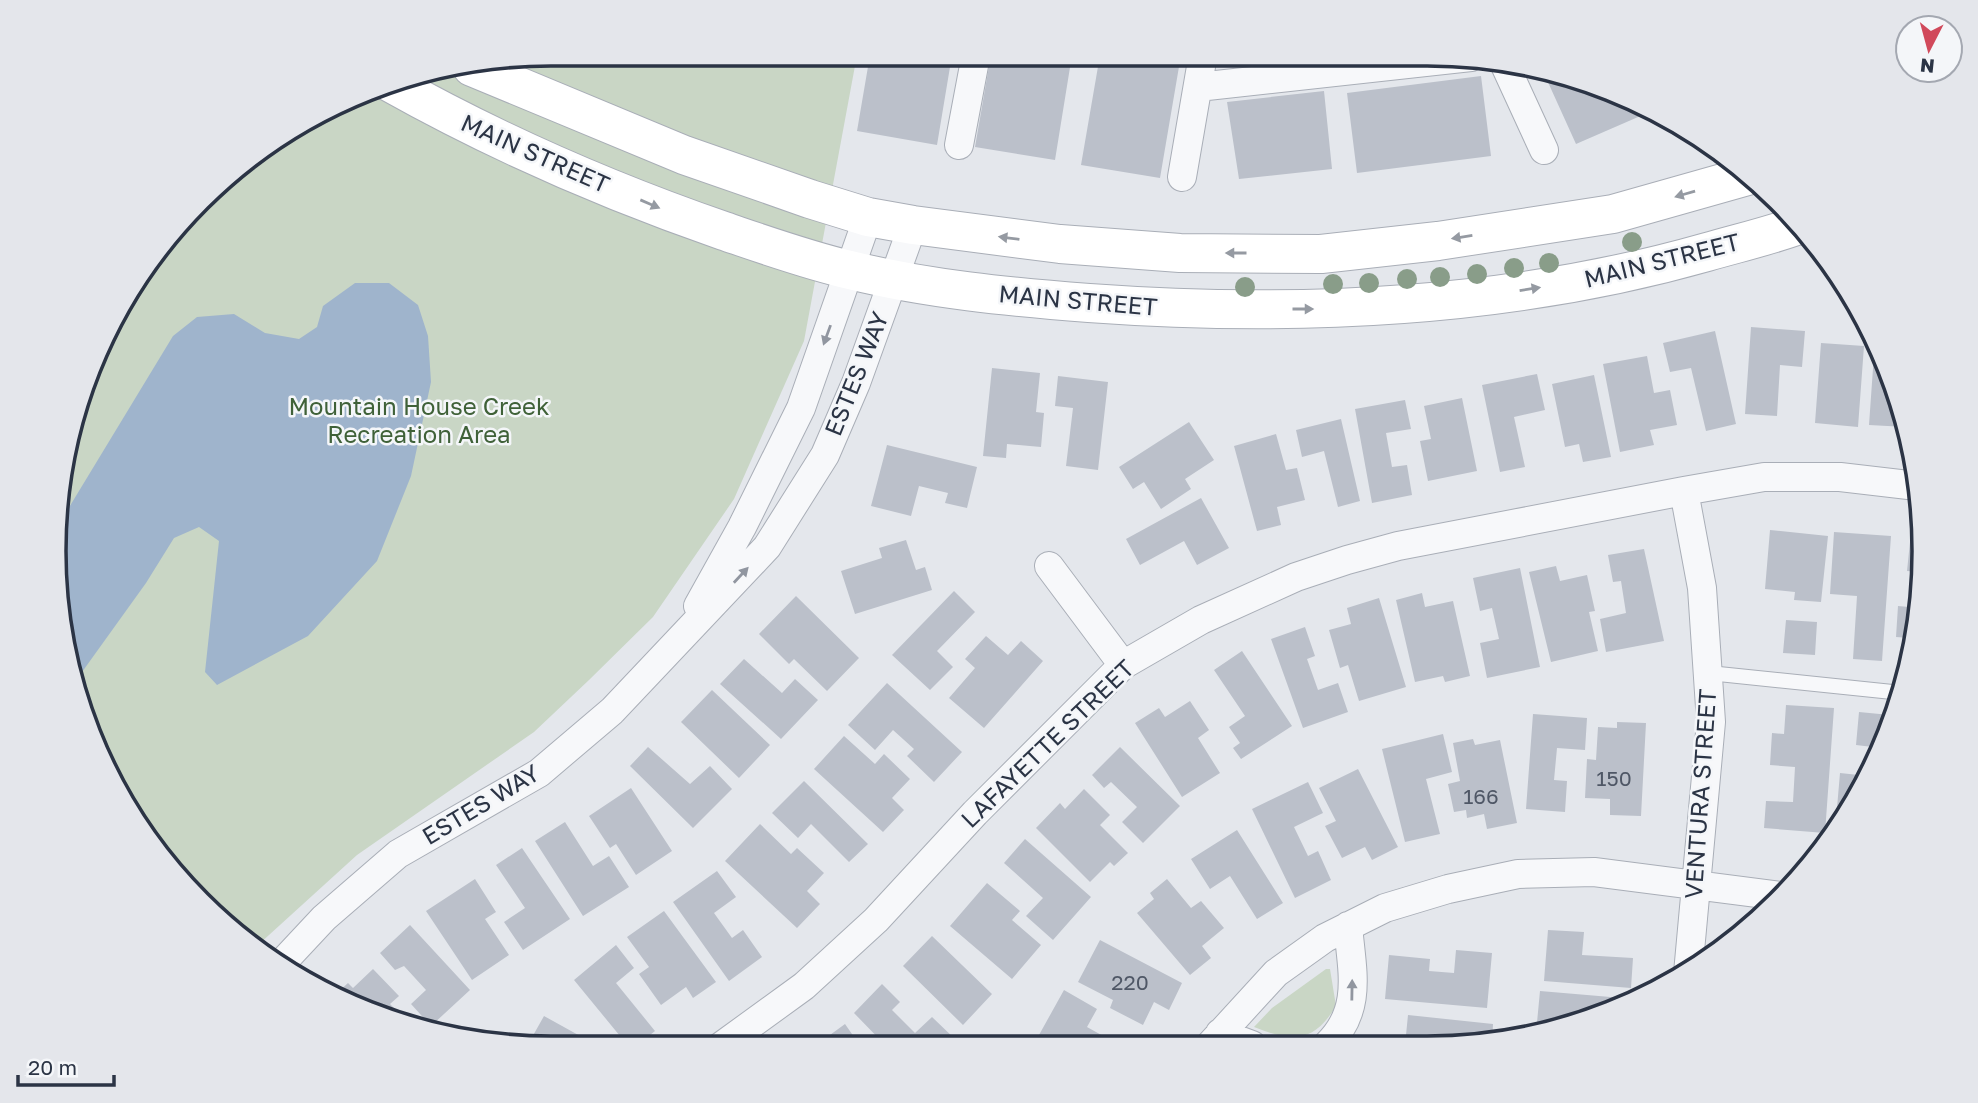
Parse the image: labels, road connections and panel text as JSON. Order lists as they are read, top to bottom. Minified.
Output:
{"streets":{"street":["MAIN STREET","ESTES WAY","LAFAYETTE STREET","VENTURA STREET"]},"crossings":[["MAIN STREET","ESTES WAY"],["LAFAYETTE STREET","VENTURA STREET"]],"parks":["Mountain House Creek Recreation Area"],"house_numbers":["150","166","220"],"scale_bar":"20 m","north":"bottom"}
